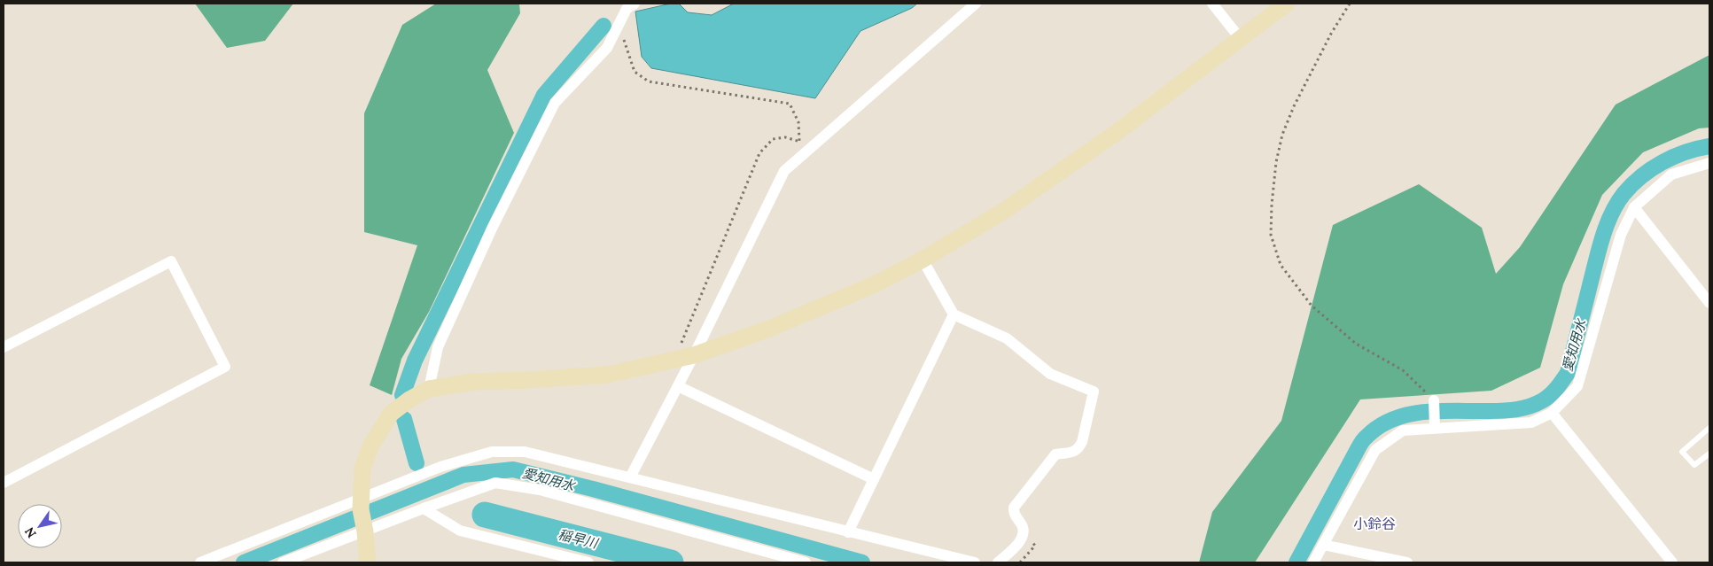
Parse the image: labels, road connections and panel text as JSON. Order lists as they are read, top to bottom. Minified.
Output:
{"districts":["小鈴谷"],"water":["愛知用水","稲早川"],"north":"bottom left"}
